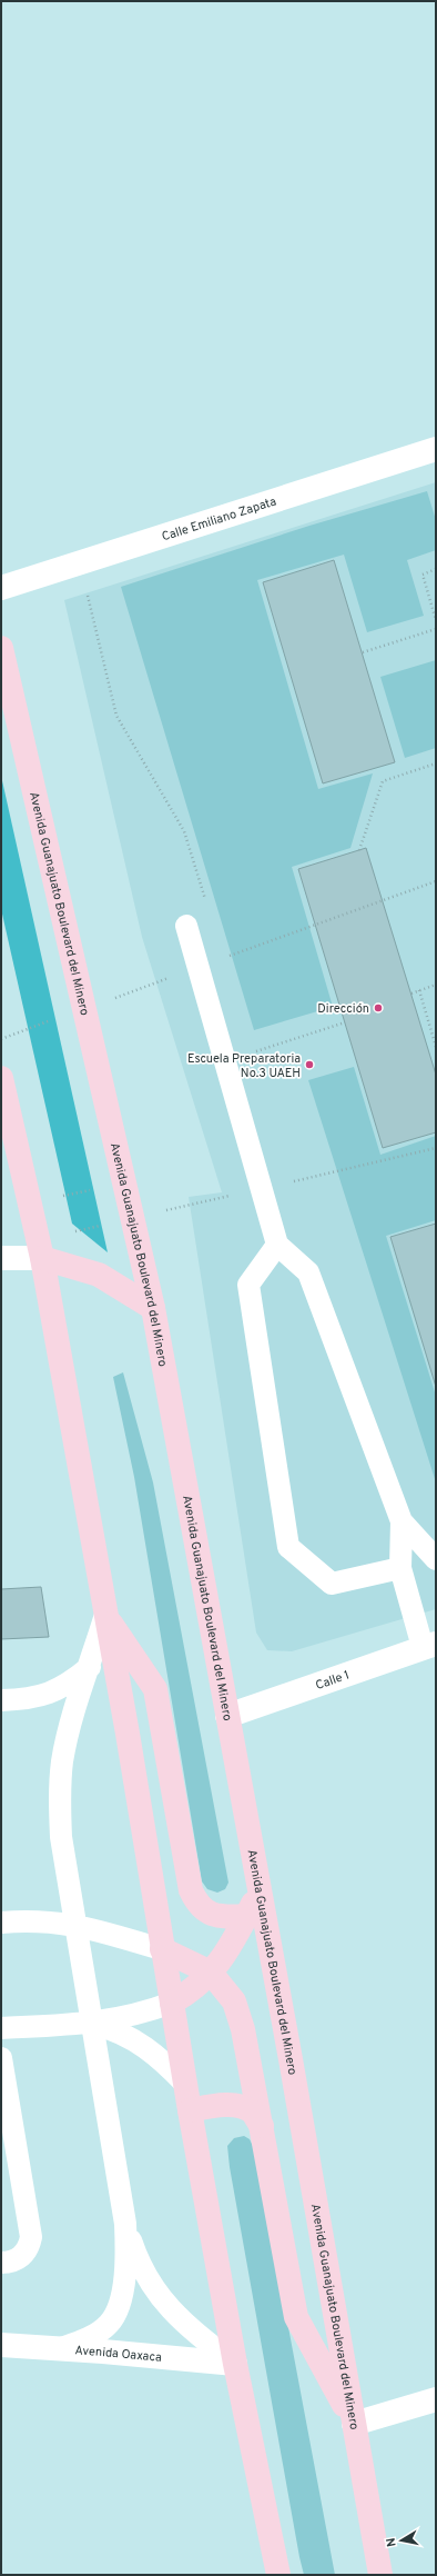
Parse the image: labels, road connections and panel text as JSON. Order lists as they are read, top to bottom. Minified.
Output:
{"streets":{"main road":["Avenida Guanajuato Boulevard del Minero"],"street":["Calle Emiliano Zapata","Calle 1","Avenida Oaxaca"]},"crossings":[["Avenida Guanajuato Boulevard del Minero","Calle 1"]],"places":["Dirección","Escuela Preparatoria No.3 UAEH"],"north":"left"}
